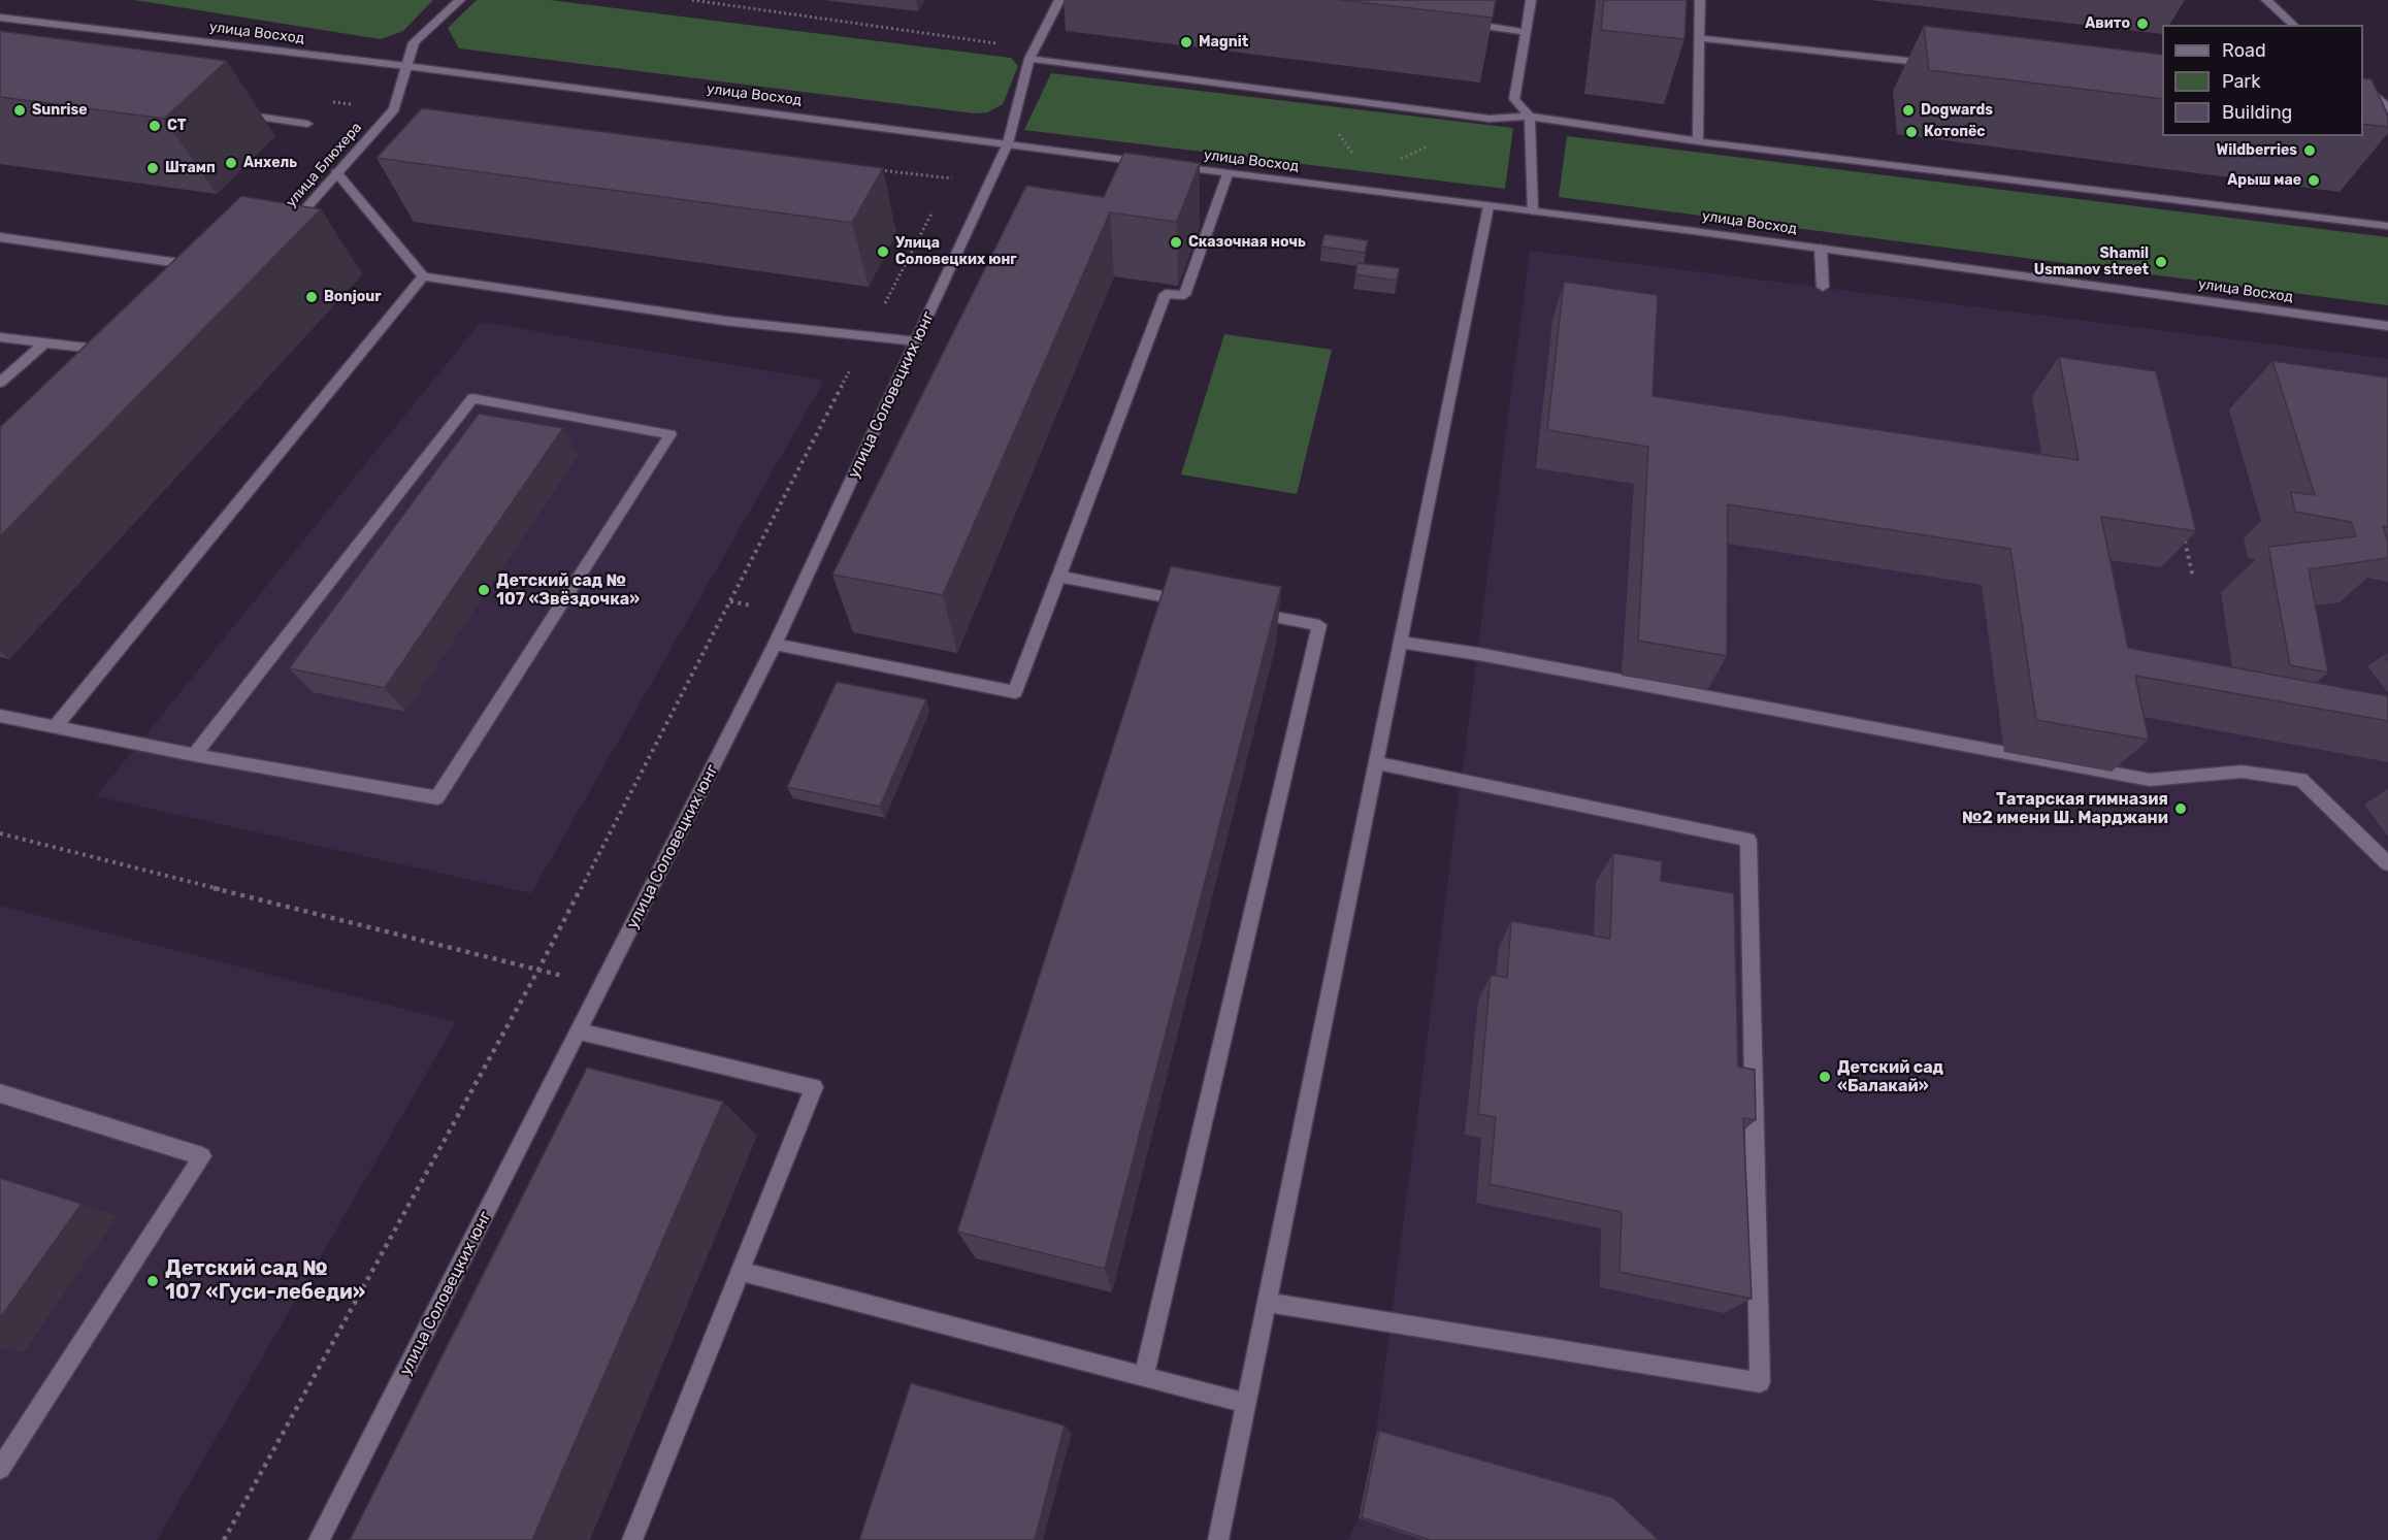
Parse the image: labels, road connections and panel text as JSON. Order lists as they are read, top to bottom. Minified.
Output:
{"streets":{"street":["улица Восход","улица Блюхера","улица Соловецких юнг"]},"crossings":[["улица Восход","улица Блюхера"],["улица Восход","улица Соловецких юнг"]],"places":["Авито","Magnit","Sunrise","Dogwards","СТ","Котопёс","Wildberries","Анхель","Штамп","Арыш мае","Сказочная ночь","Улица Соловецких юнг","Shamil Usmanov street","Bonjour","Детский сад № 107 «Звёздочка»","Татарская гимназия №2 имени Ш. Марджани","Детский сад «Балакай»","Детский сад № 107 «Гуси-лебеди»"],"legend":["Road","Park","Building"]}
